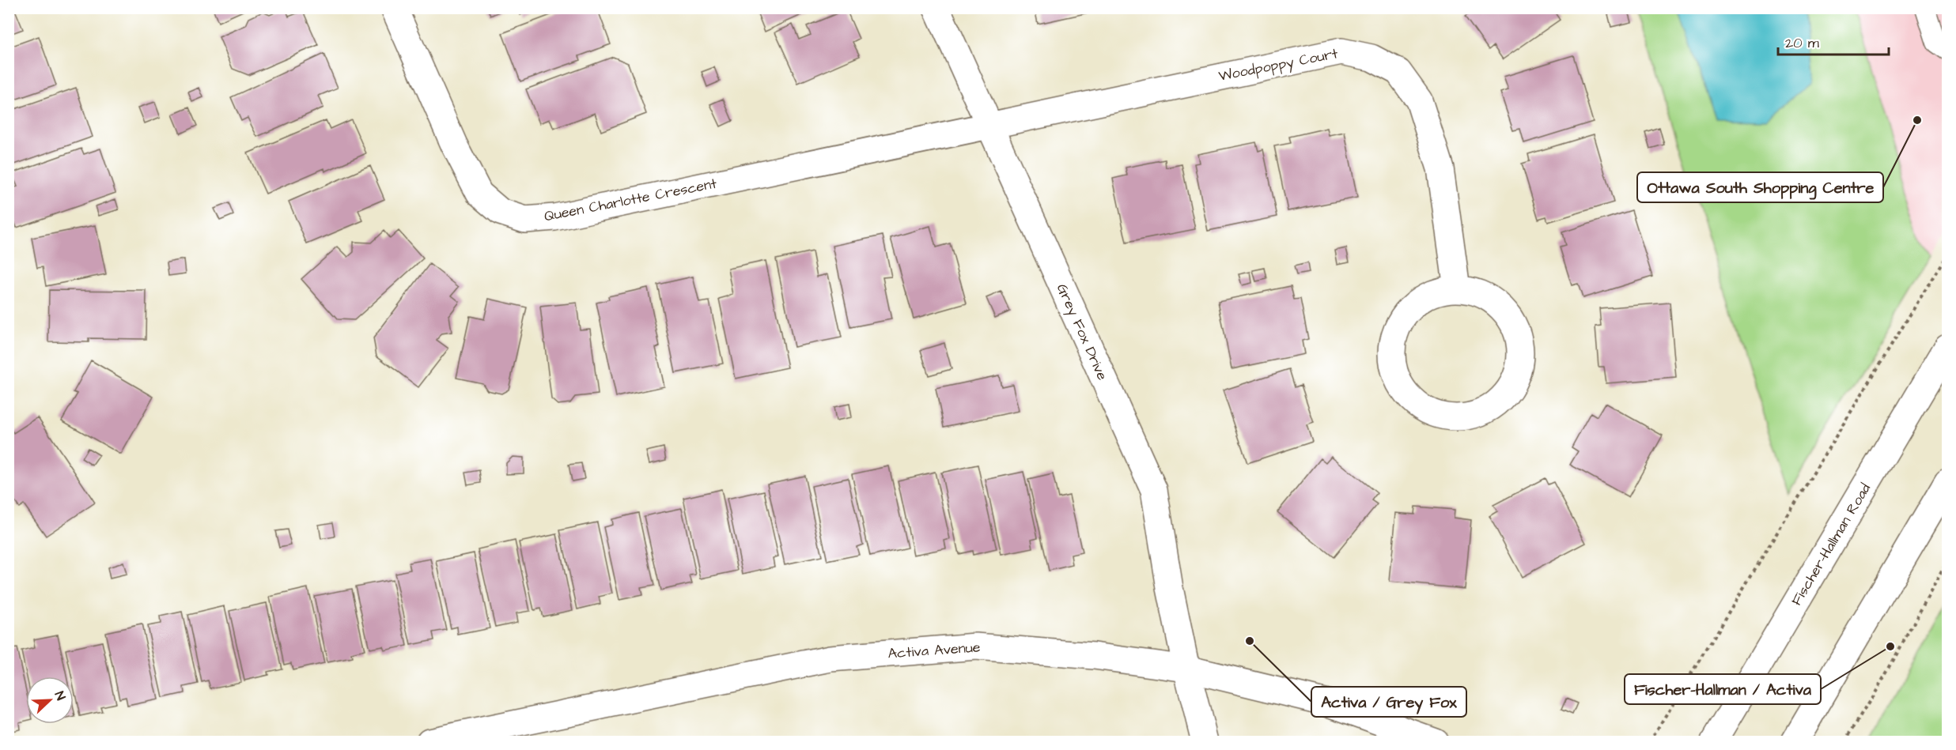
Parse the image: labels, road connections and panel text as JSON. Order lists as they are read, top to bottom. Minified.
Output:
{"streets":{"street":["Woodpoppy Court","Queen Charlotte Crescent","Grey Fox Drive","Fischer-Hallman Road","Activa Avenue"]},"crossings":[["Woodpoppy Court","Queen Charlotte Crescent"],["Woodpoppy Court","Grey Fox Drive"],["Queen Charlotte Crescent","Grey Fox Drive"],["Grey Fox Drive","Activa Avenue"]],"places":["Ottawa South Shopping Centre","Activa / Grey Fox","Fischer-Hallman / Activa"],"scale_bar":"20 m","north":"top right"}
